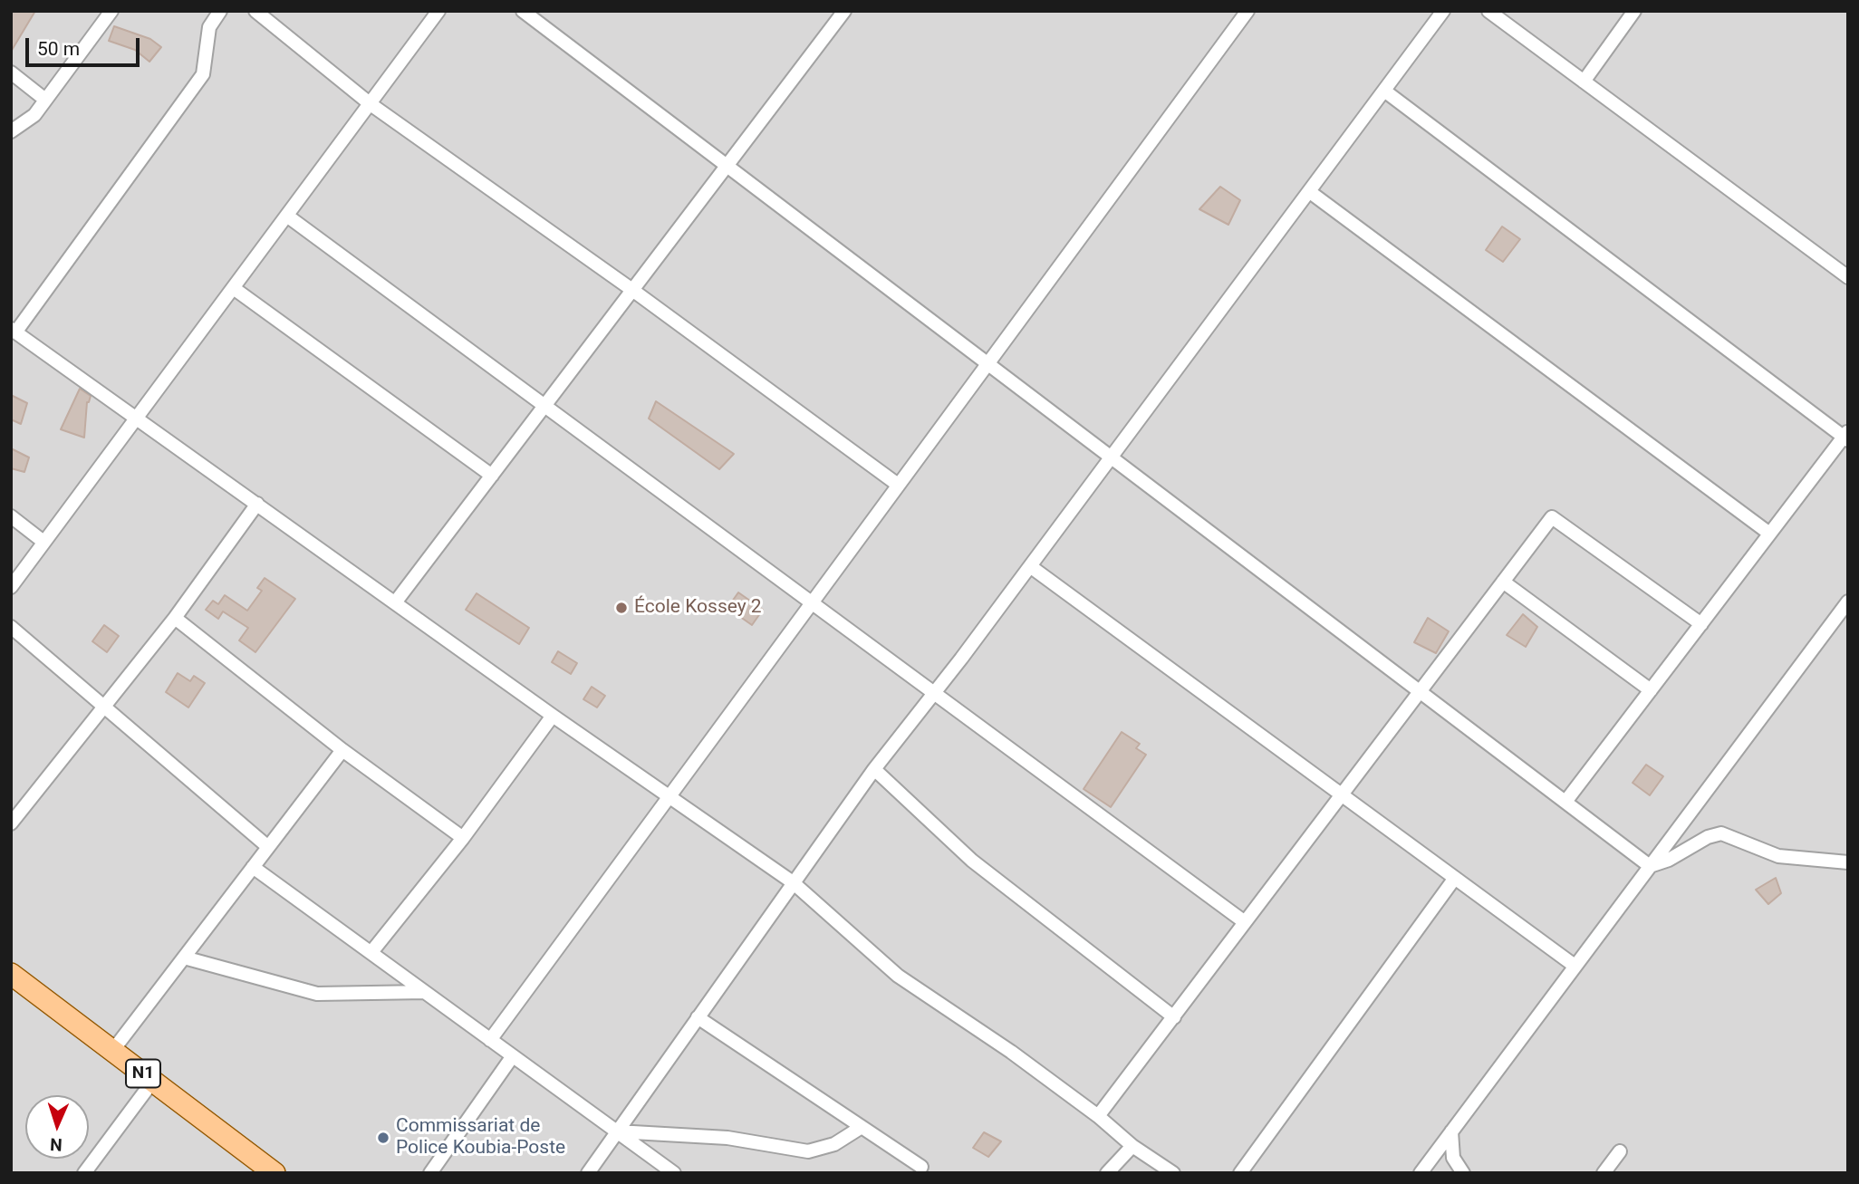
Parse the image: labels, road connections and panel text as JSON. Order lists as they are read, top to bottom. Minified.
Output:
{"streets":{"main road":["N1"]},"places":["École Kossey 2","Commissariat de Police Koubia-Poste"],"scale_bar":"50 m","north":"bottom"}
